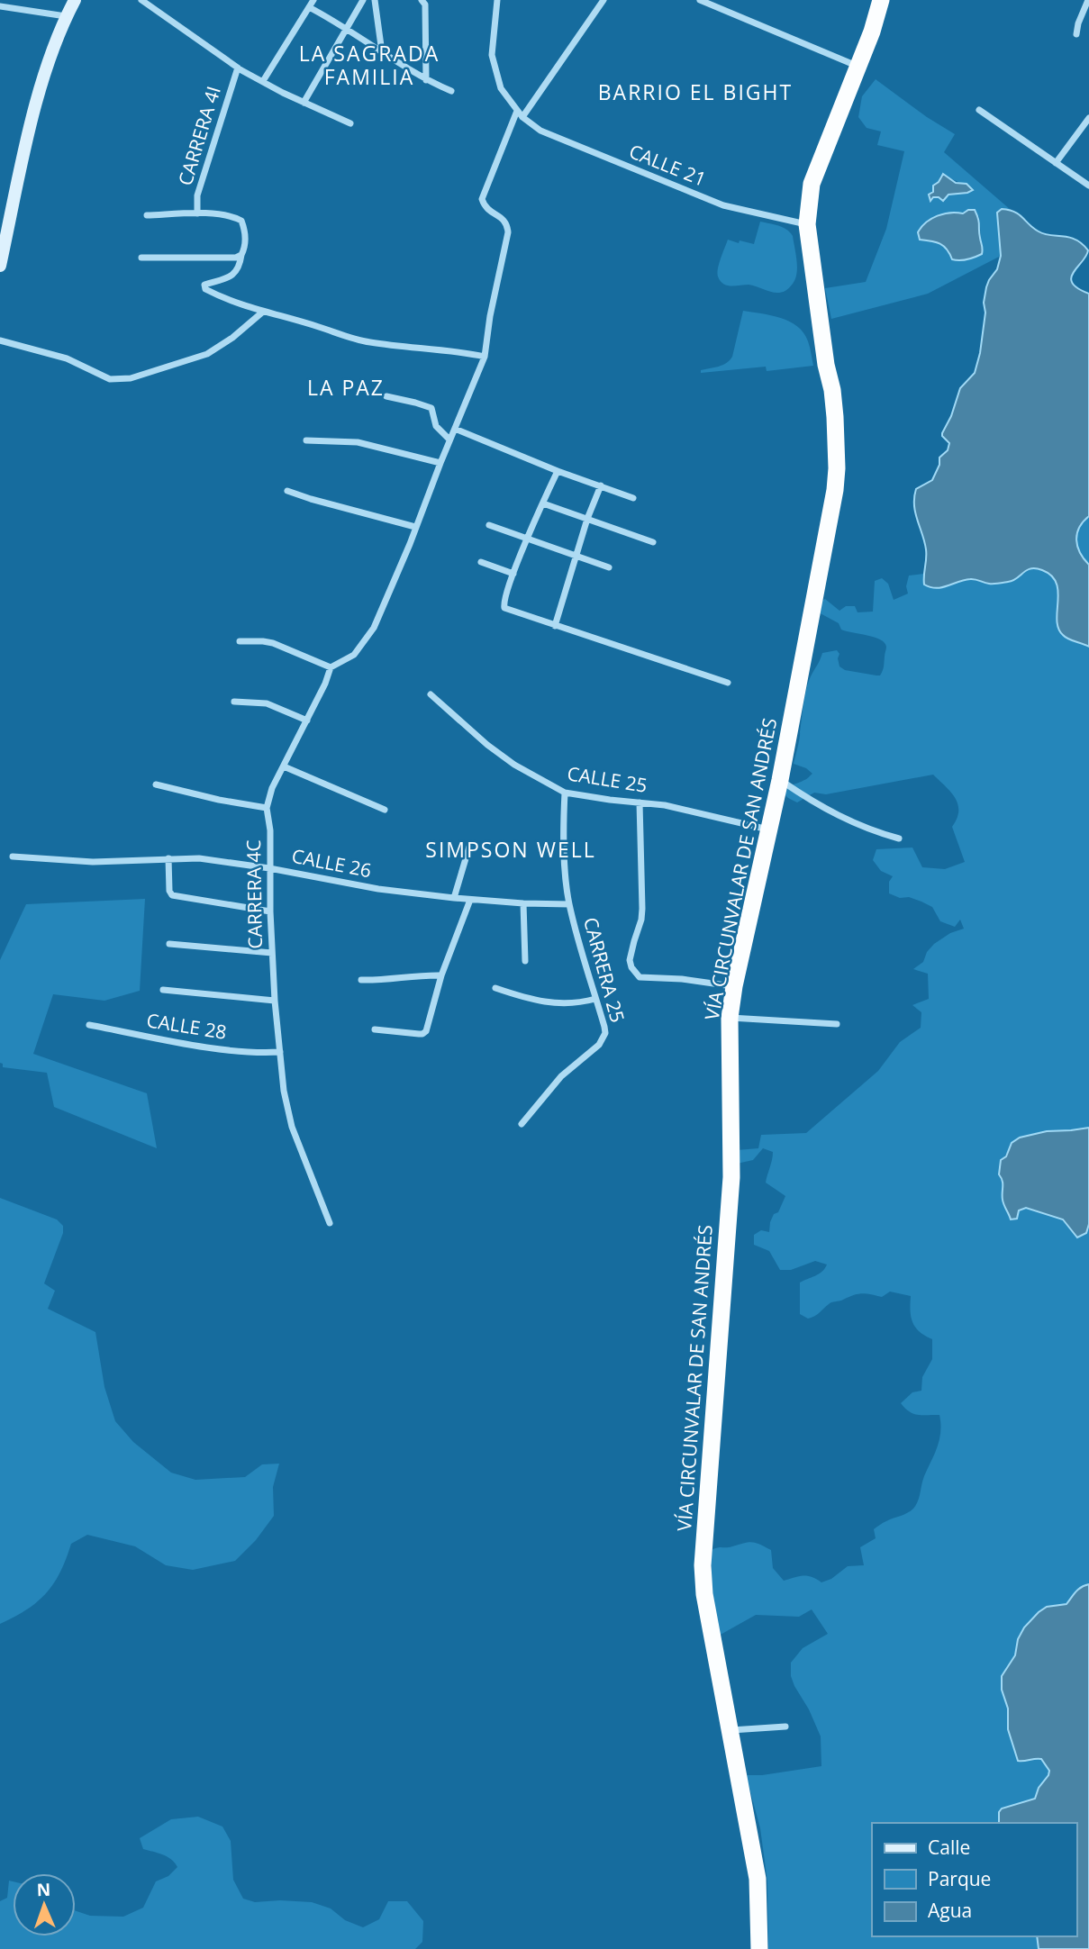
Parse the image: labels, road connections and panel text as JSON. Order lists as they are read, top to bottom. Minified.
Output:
{"streets":{"highway":["VÍA CIRCUNVALAR DE SAN ANDRÉS"],"street":["CARRERA 4I","CALLE 21","CALLE 25","CALLE 26","CARRERA 4C","CARRERA 25","CALLE 28"]},"crossings":[["CALLE 21","VÍA CIRCUNVALAR DE SAN ANDRÉS"],["CALLE 25","VÍA CIRCUNVALAR DE SAN ANDRÉS"],["CALLE 25","CARRERA 25"],["CALLE 26","CARRERA 4C"],["CALLE 26","CARRERA 25"],["CARRERA 4C","CALLE 28"]],"districts":["LA SAGRADA FAMILIA","BARRIO EL BIGHT","LA PAZ","SIMPSON WELL"],"legend":["Calle","Parque","Agua"],"north":"top"}
